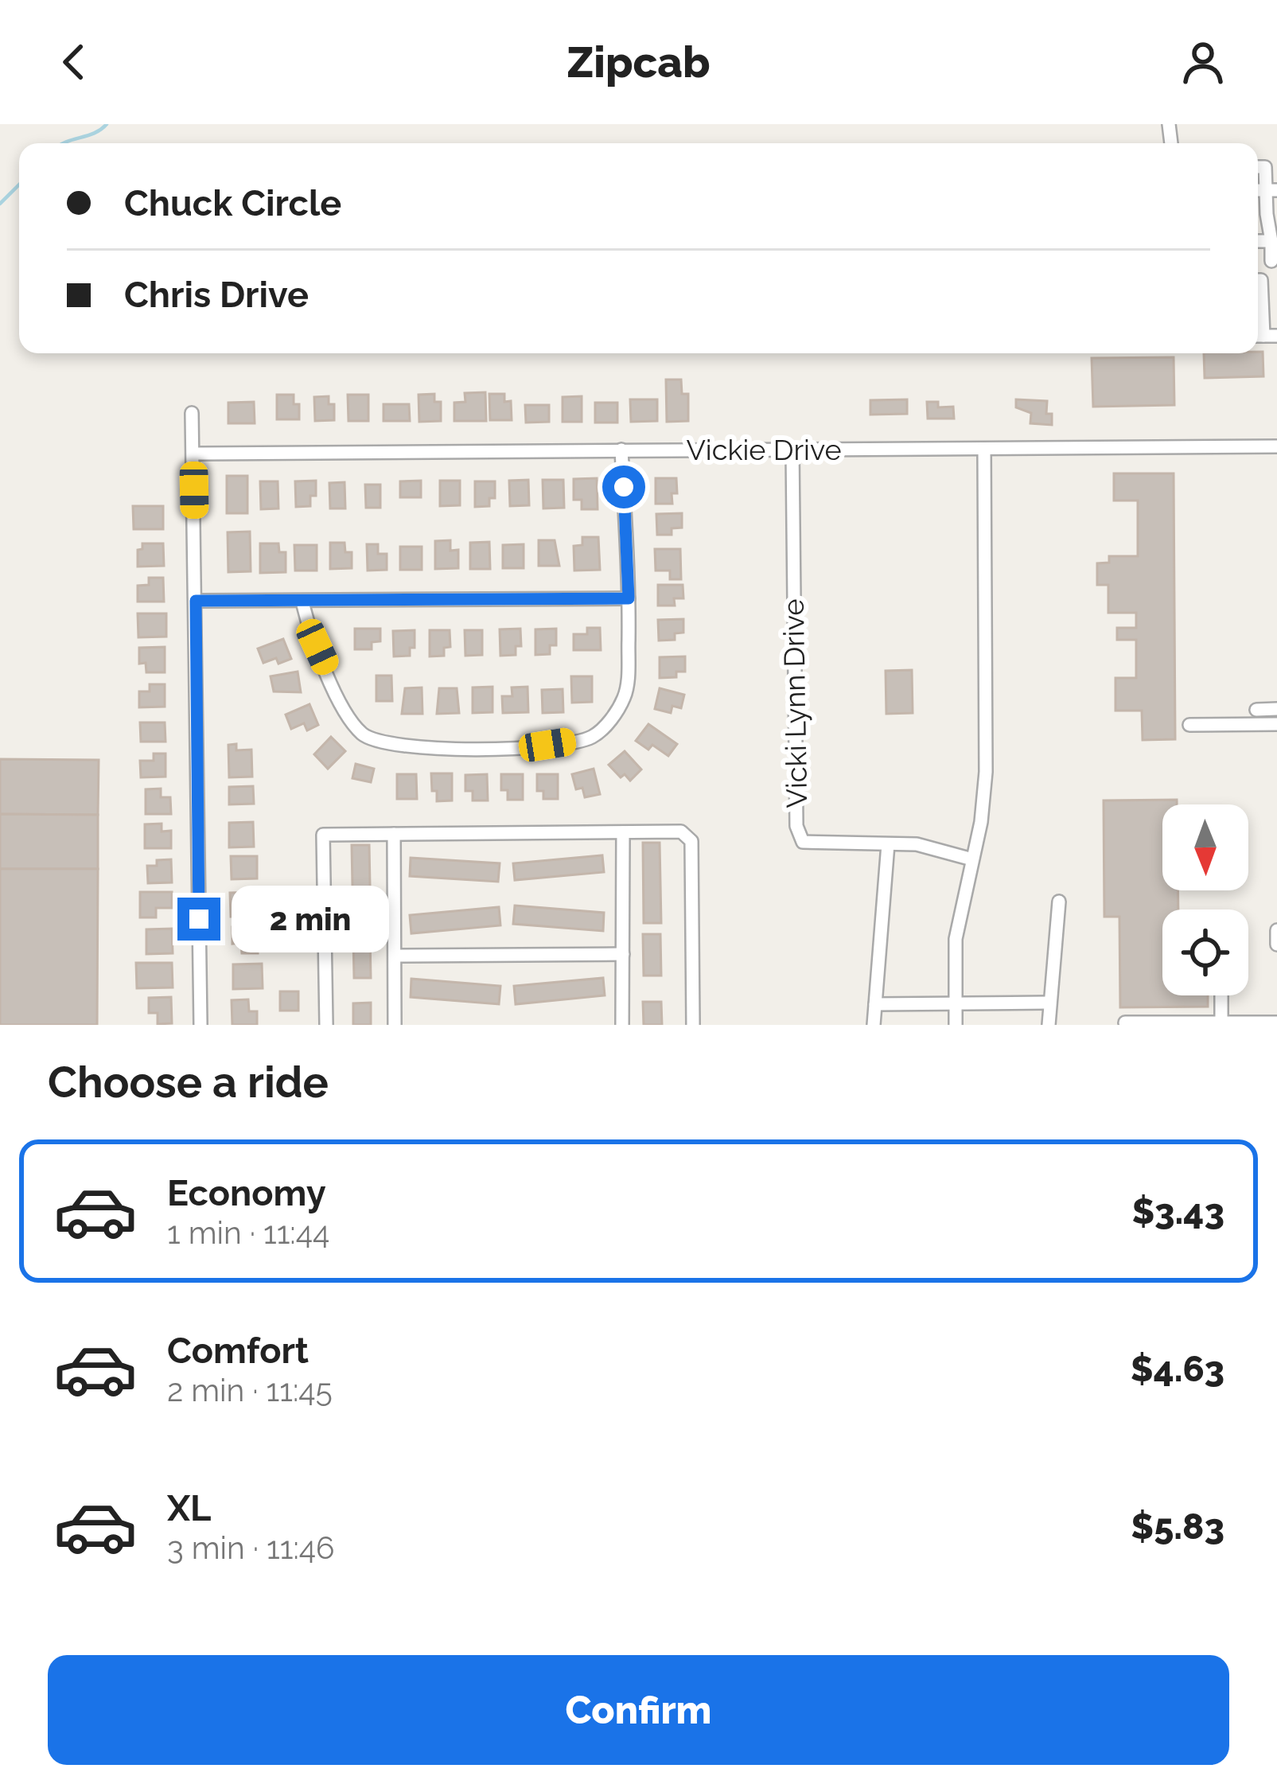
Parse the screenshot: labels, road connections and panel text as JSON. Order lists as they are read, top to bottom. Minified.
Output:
{"streets":{"street":["Vickie Drive","Vicki Lynn Drive"]},"crossings":[["Vickie Drive","Vicki Lynn Drive"]],"north":"bottom","page":{"header":"Zipcab","banner":["Chuck Circle","Chris Drive"],"bubble":"2 min","heading":"Choose a ride","list":[{"name":"Economy","note":"1 min · 11:44","value":"$3.43"},{"name":"Comfort","note":"2 min · 11:45","value":"$4.63"},{"name":"XL","note":"3 min · 11:46","value":"$5.83"}],"buttons":"Confirm"}}
